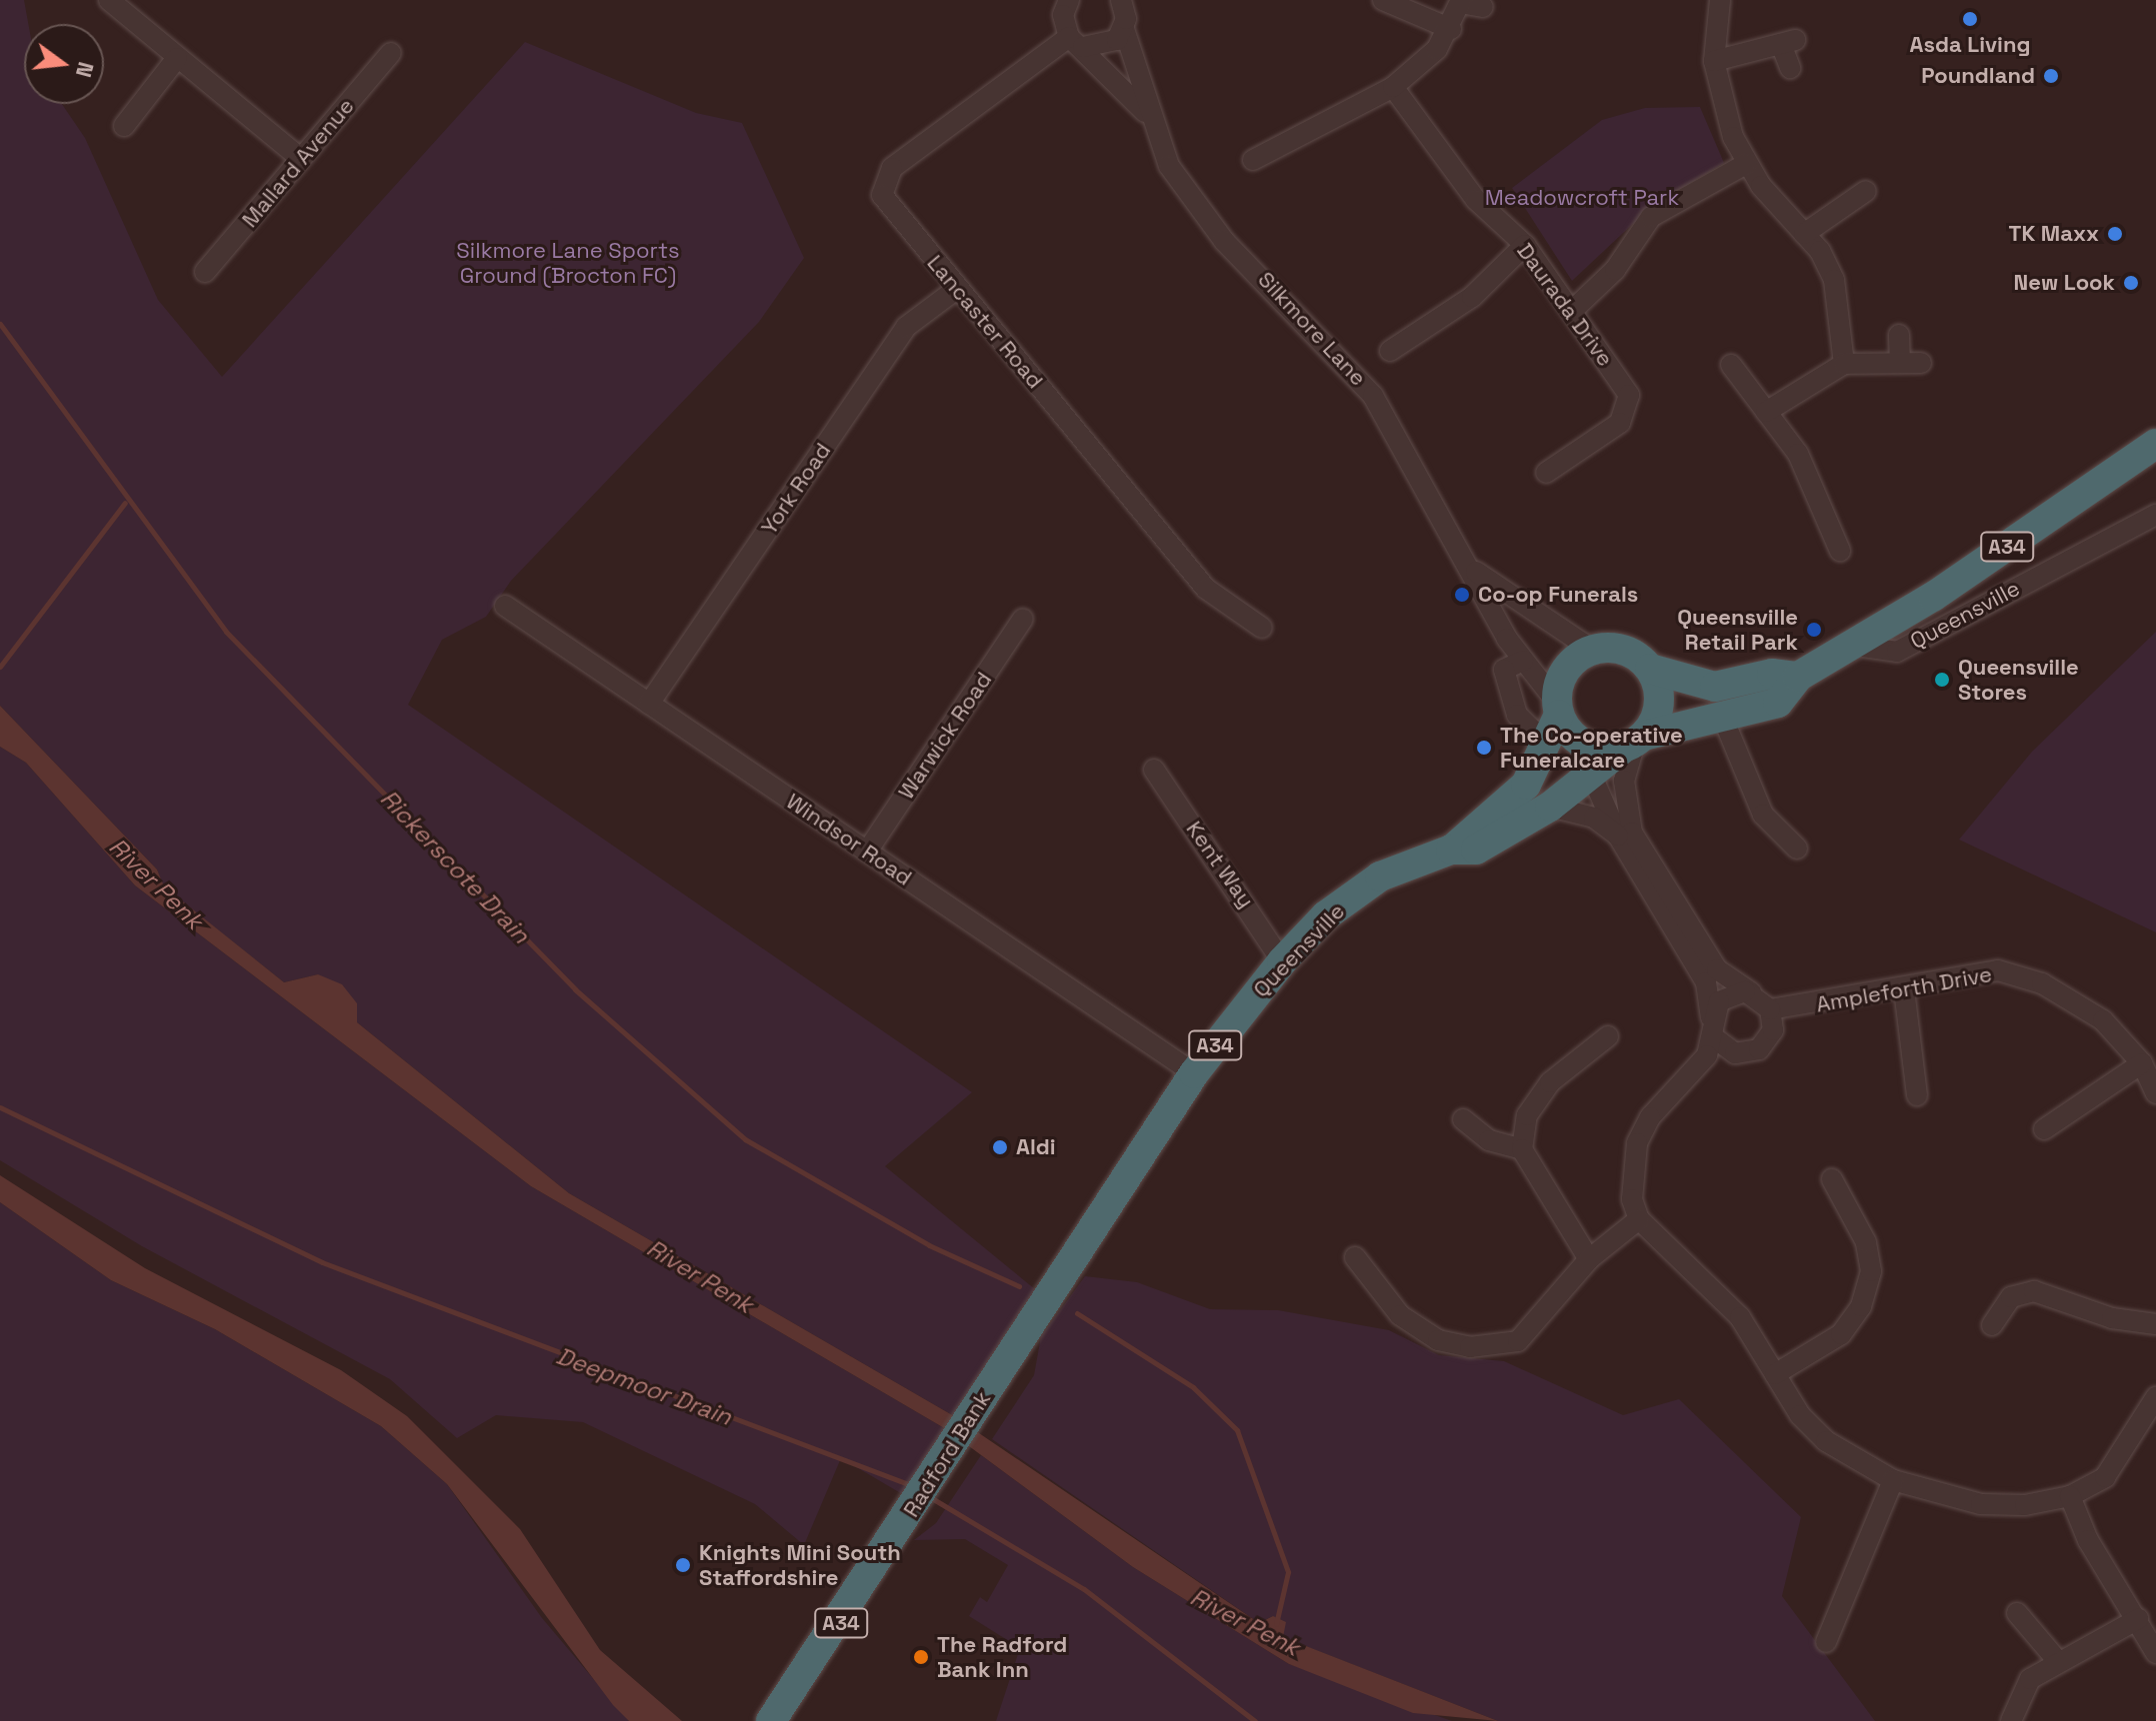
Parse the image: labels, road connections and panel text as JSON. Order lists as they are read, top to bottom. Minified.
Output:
{"streets":{"highway":["A34","Queensville","Radford Bank"],"street":["Mallard Avenue","Daurada Drive","Lancaster Road","Silkmore Lane","York Road","Warwick Road","Windsor Road","Kent Way","Ampleforth Drive"]},"crossings":[["Lancaster Road","Silkmore Lane"],["Lancaster Road","York Road"],["Silkmore Lane","A34"],["York Road","Windsor Road"],["A34","Queensville"],["Queensville","Windsor Road"],["Queensville","Kent Way"],["Queensville","Radford Bank"],["Warwick Road","Windsor Road"]],"water":["Rickerscote Drain","River Penk","Deepmoor Drain"],"parks":["Meadowcroft Park","Silkmore Lane Sports Ground (Brocton FC)"],"places":["Asda Living","Poundland","TK Maxx","New Look","Co-op Funerals","Queensville Retail Park","Queensville Stores","The Co-operative Funeralcare","Aldi","Knights Mini South Staffordshire","The Radford Bank Inn"],"north":"right"}
